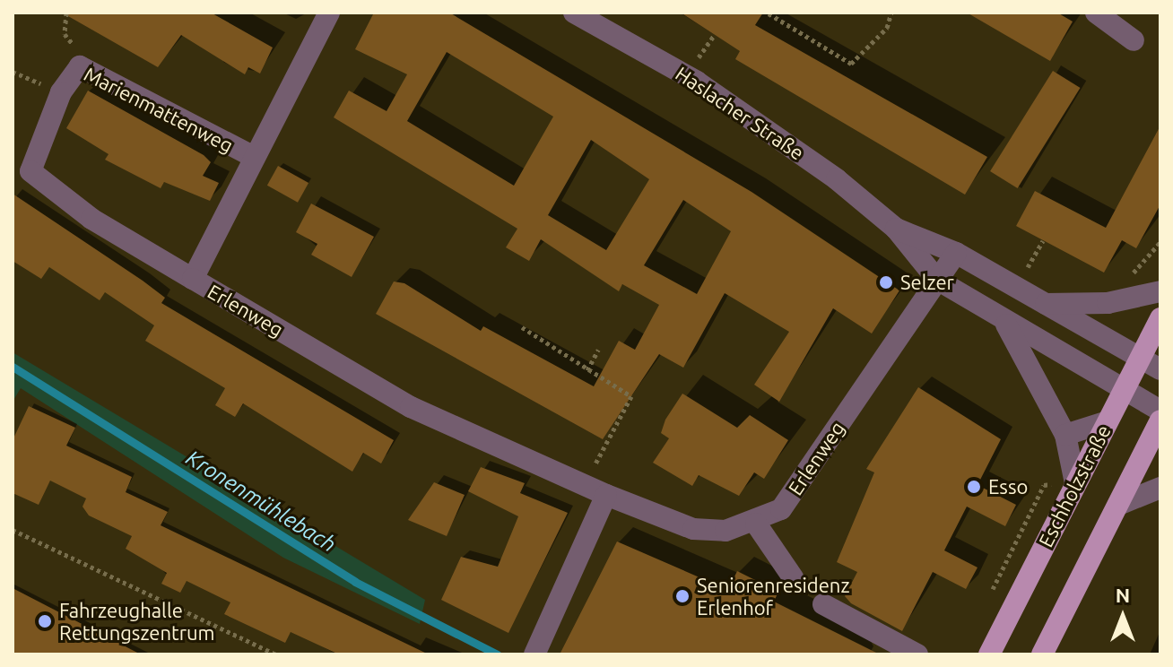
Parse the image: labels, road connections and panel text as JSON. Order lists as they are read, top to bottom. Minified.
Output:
{"streets":{"main road":["Eschholzstraße"],"street":["Marienmattenweg","Haslacher Straße","Erlenweg"]},"crossings":[["Marienmattenweg","Erlenweg"],["Haslacher Straße","Erlenweg"],["Haslacher Straße","Eschholzstraße"]],"water":["Kronenmühlebach"],"places":["Selzer","Esso","Seniorenresidenz Erlenhof","Fahrzeughalle Rettungszentrum"],"north":"top"}
